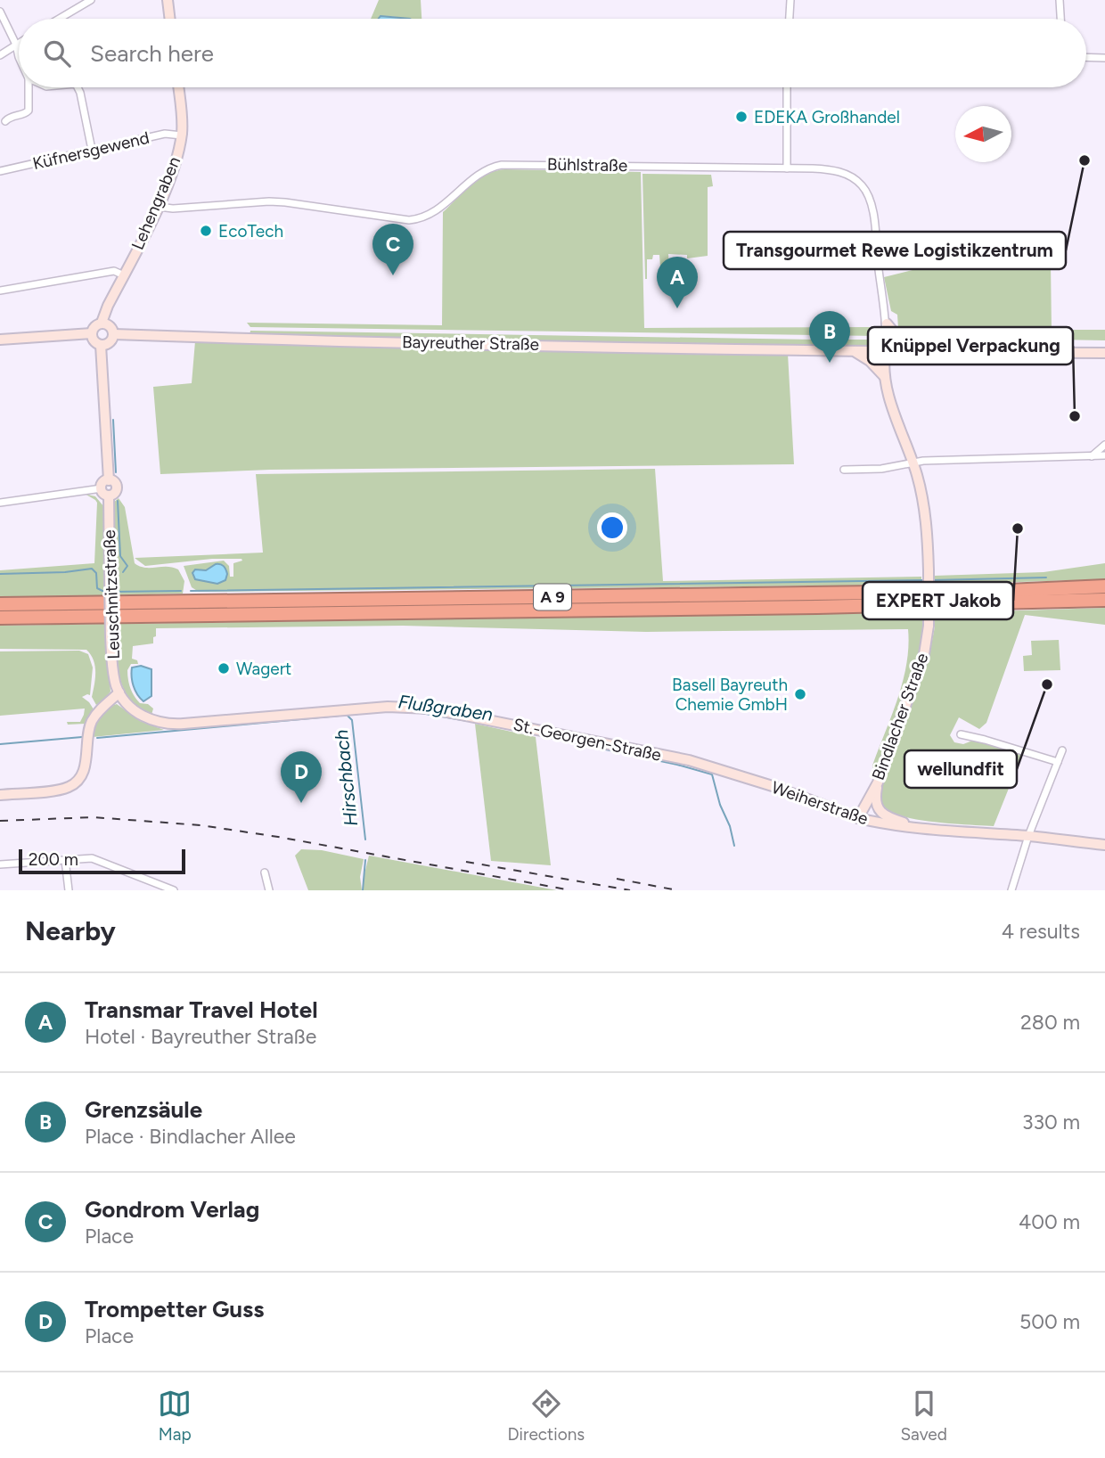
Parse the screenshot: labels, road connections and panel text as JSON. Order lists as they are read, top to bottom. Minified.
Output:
{"streets":{"highway":["A 9"],"street":["Küfnersgewend","Bühlstraße","Lehengraben","Bayreuther Straße","Leuschnitzstraße","Bindlacher Straße","St.-Georgen-Straße","Weiherstraße"]},"crossings":[["Küfnersgewend","Lehengraben"],["Bühlstraße","Lehengraben"],["Bühlstraße","Bayreuther Straße"],["Bühlstraße","Bindlacher Straße"],["Lehengraben","Bayreuther Straße"],["Lehengraben","Leuschnitzstraße"],["Bayreuther Straße","Leuschnitzstraße"],["Bayreuther Straße","Bindlacher Straße"],["Leuschnitzstraße","St.-Georgen-Straße"],["Bindlacher Straße","Weiherstraße"],["St.-Georgen-Straße","Weiherstraße"]],"water":["Flußgraben","Hirschbach"],"places":["EDEKA Großhandel","Transgourmet Rewe Logistikzentrum","EcoTech","Knüppel Verpackung","EXPERT Jakob","Wagert","wellundfit","Basell Bayreuth Chemie GmbH"],"scale_bar":"200 m","north":"left","page":{"search":"Search here","pins":["C","A","B","D"],"scale":"200 m","heading":["Nearby","4 results"],"list":[{"mark":"A","name":"Transmar Travel Hotel","note":"Hotel · Bayreuther Straße","value":"280 m"},{"mark":"B","name":"Grenzsäule","note":"Place · Bindlacher Allee","value":"330 m"},{"mark":"C","name":"Gondrom Verlag","note":"Place","value":"400 m"},{"mark":"D","name":"Trompetter Guss","note":"Place","value":"500 m"}],"nav":["Map","Directions","Saved"]}}
